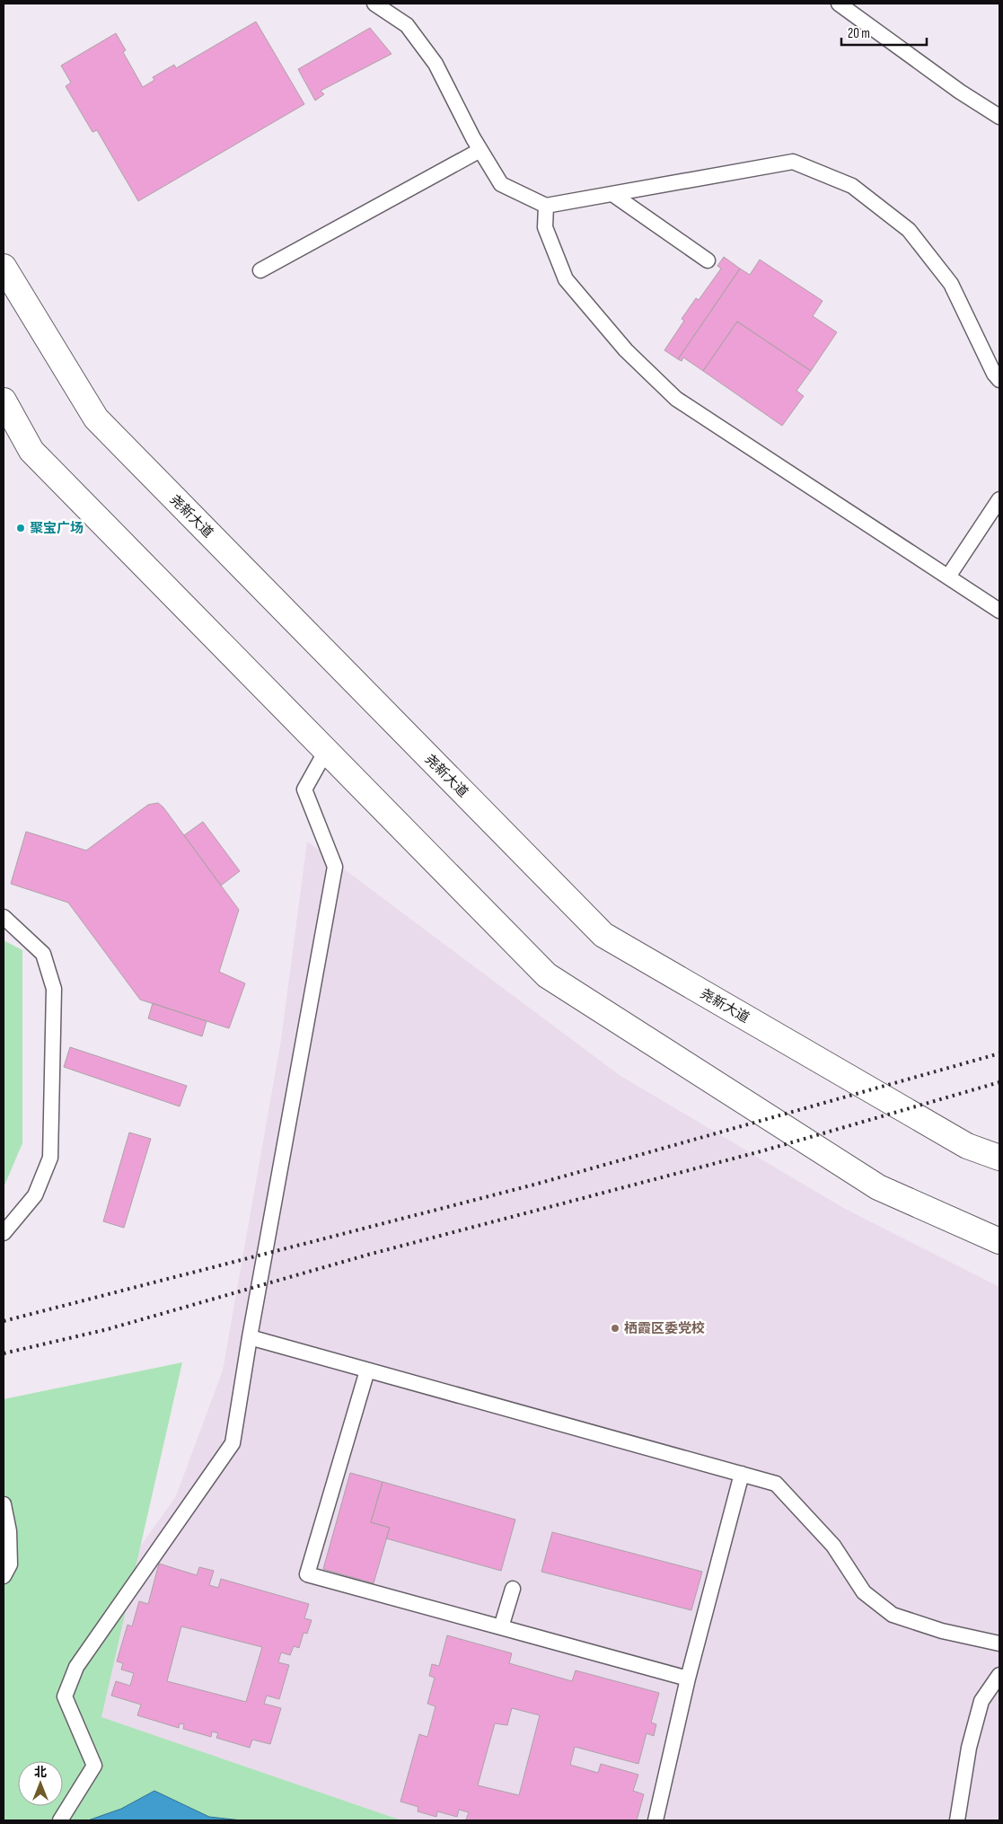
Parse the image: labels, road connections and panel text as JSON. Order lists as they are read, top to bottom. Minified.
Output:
{"streets":{"main road":["尧新大道"]},"places":["聚宝广场","栖霞区委党校"],"scale_bar":"20 m","north":"top"}
